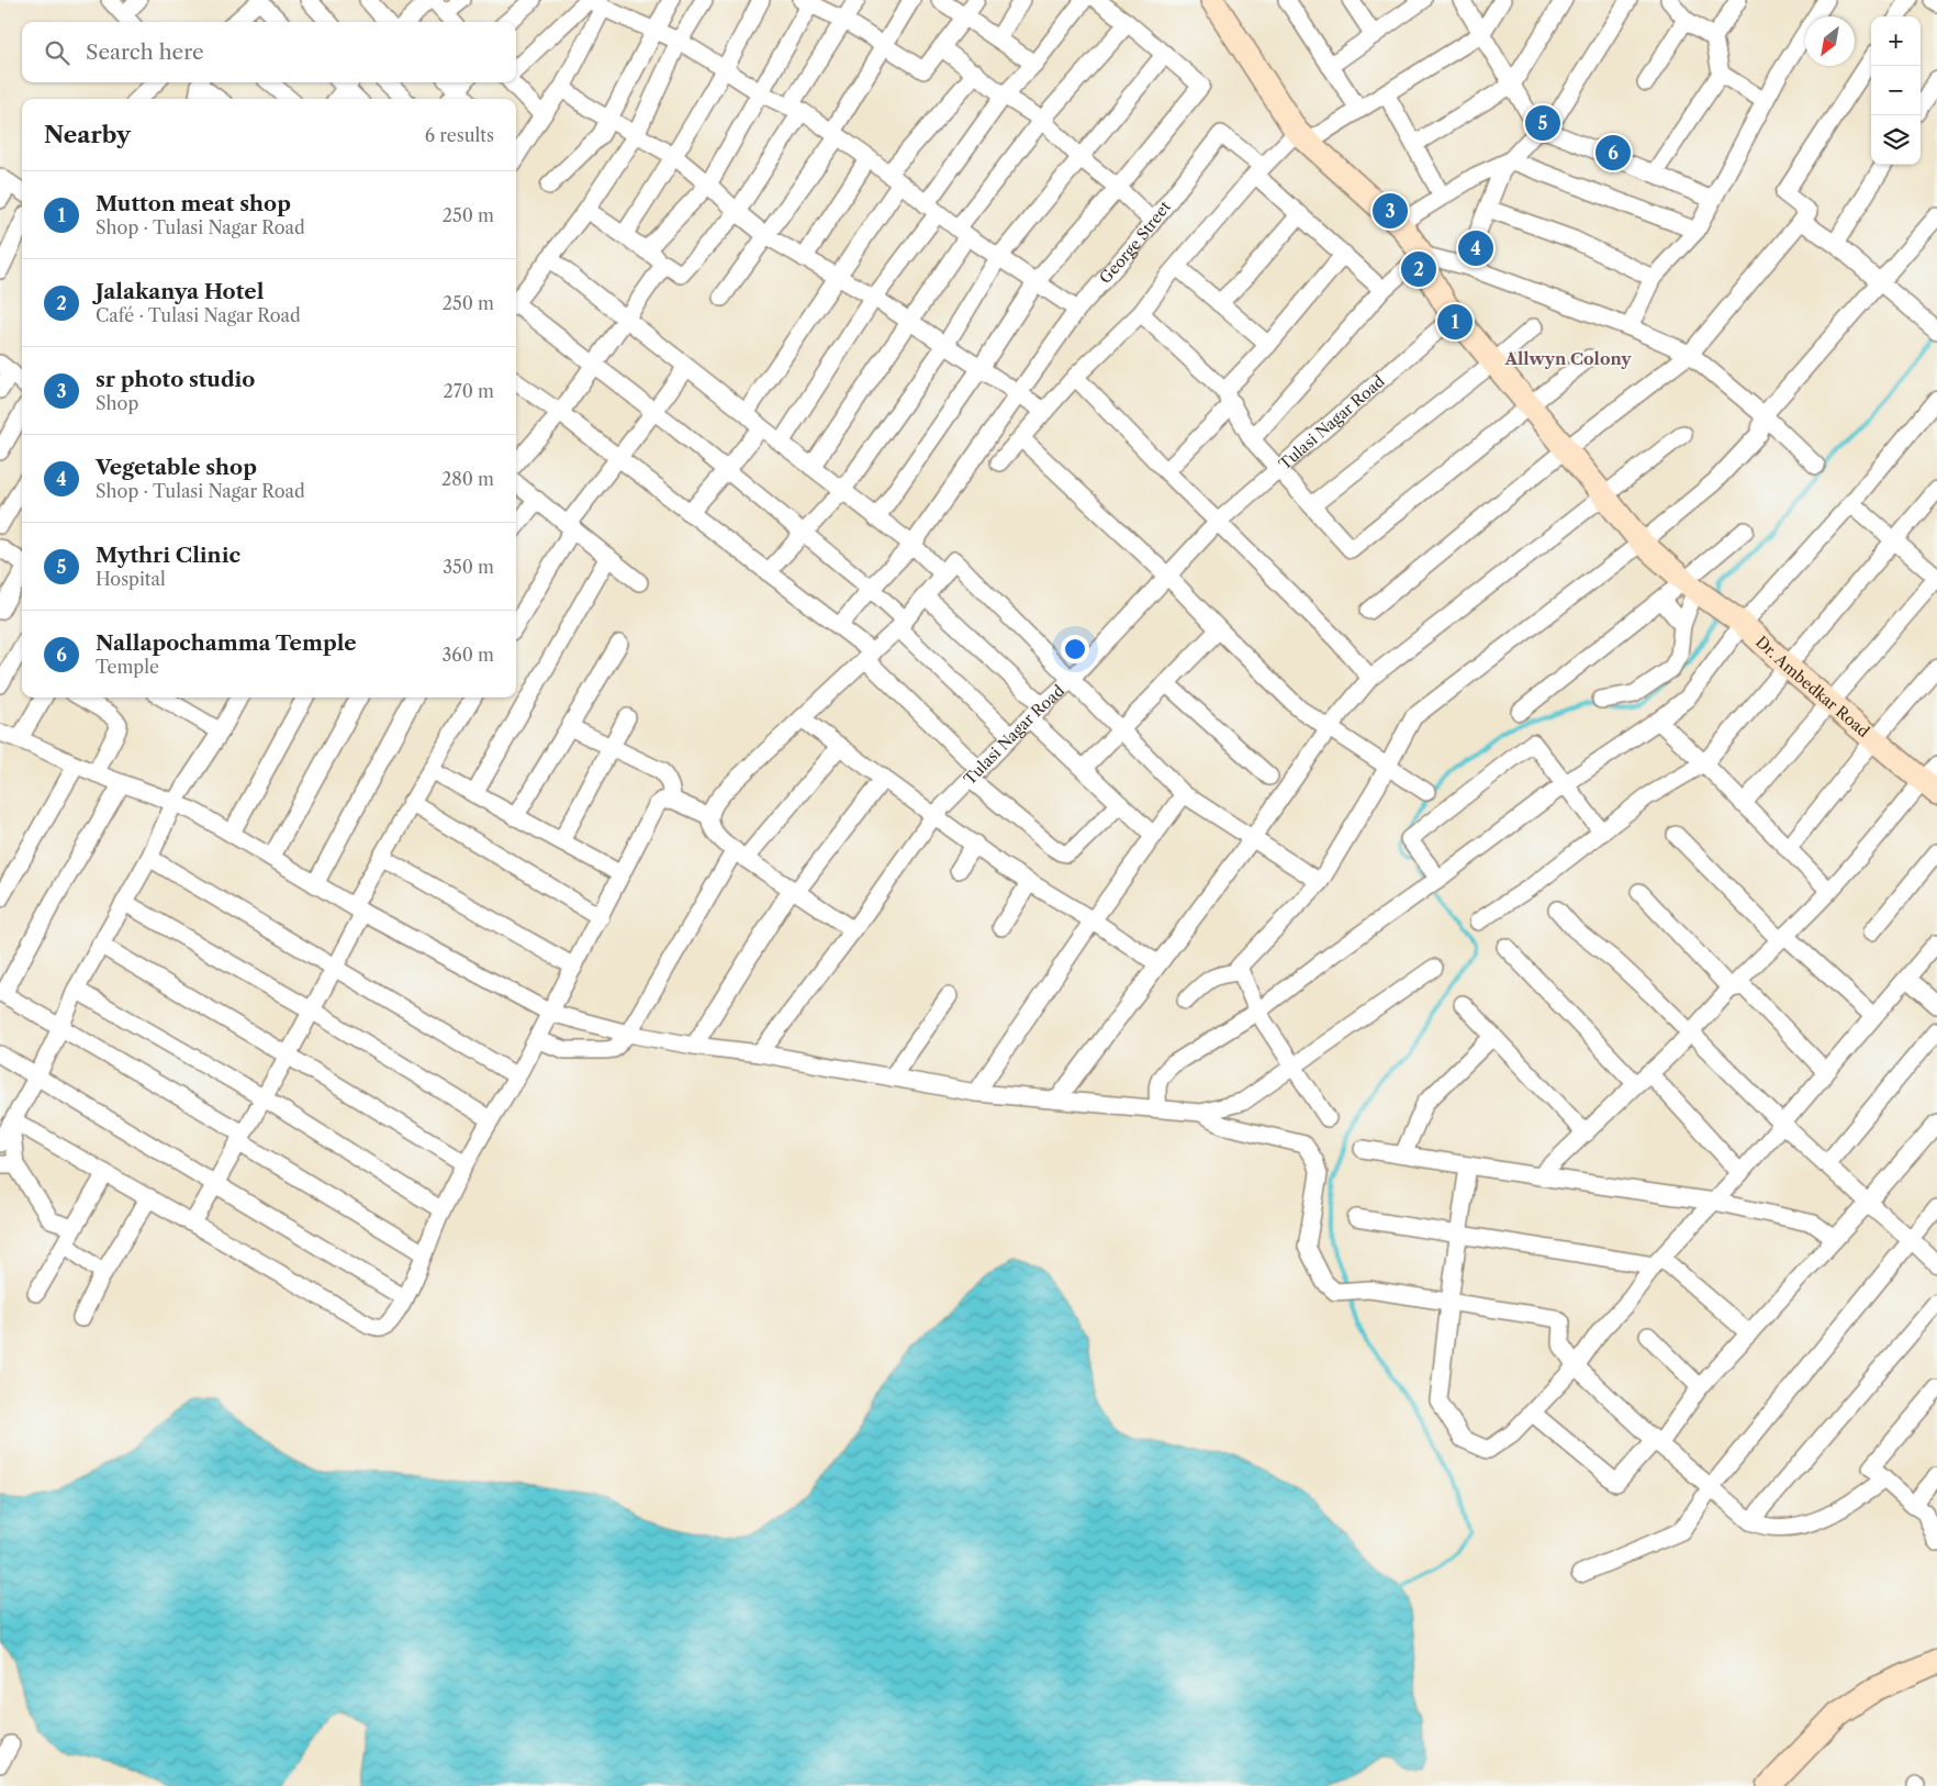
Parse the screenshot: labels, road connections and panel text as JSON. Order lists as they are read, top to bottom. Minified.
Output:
{"streets":{"street":["George Street","Tulasi Nagar Road","Dr. Ambedkar Road"]},"crossings":[["Tulasi Nagar Road","Dr. Ambedkar Road"]],"districts":["Allwyn Colony"],"north":"bottom left","page":{"map_buttons":["+","−"],"search":"Search here","heading":["Nearby","6 results"],"pins":["5","6","3","4","2","1"],"list":[{"mark":"1","name":"Mutton meat shop","note":"Shop · Tulasi Nagar Road","value":"250 m"},{"mark":"2","name":"Jalakanya Hotel","note":"Café · Tulasi Nagar Road","value":"250 m"},{"mark":"3","name":"sr photo studio","note":"Shop","value":"270 m"},{"mark":"4","name":"Vegetable shop","note":"Shop · Tulasi Nagar Road","value":"280 m"},{"mark":"5","name":"Mythri Clinic","note":"Hospital","value":"350 m"},{"mark":"6","name":"Nallapochamma Temple","note":"Temple","value":"360 m"}]}}
